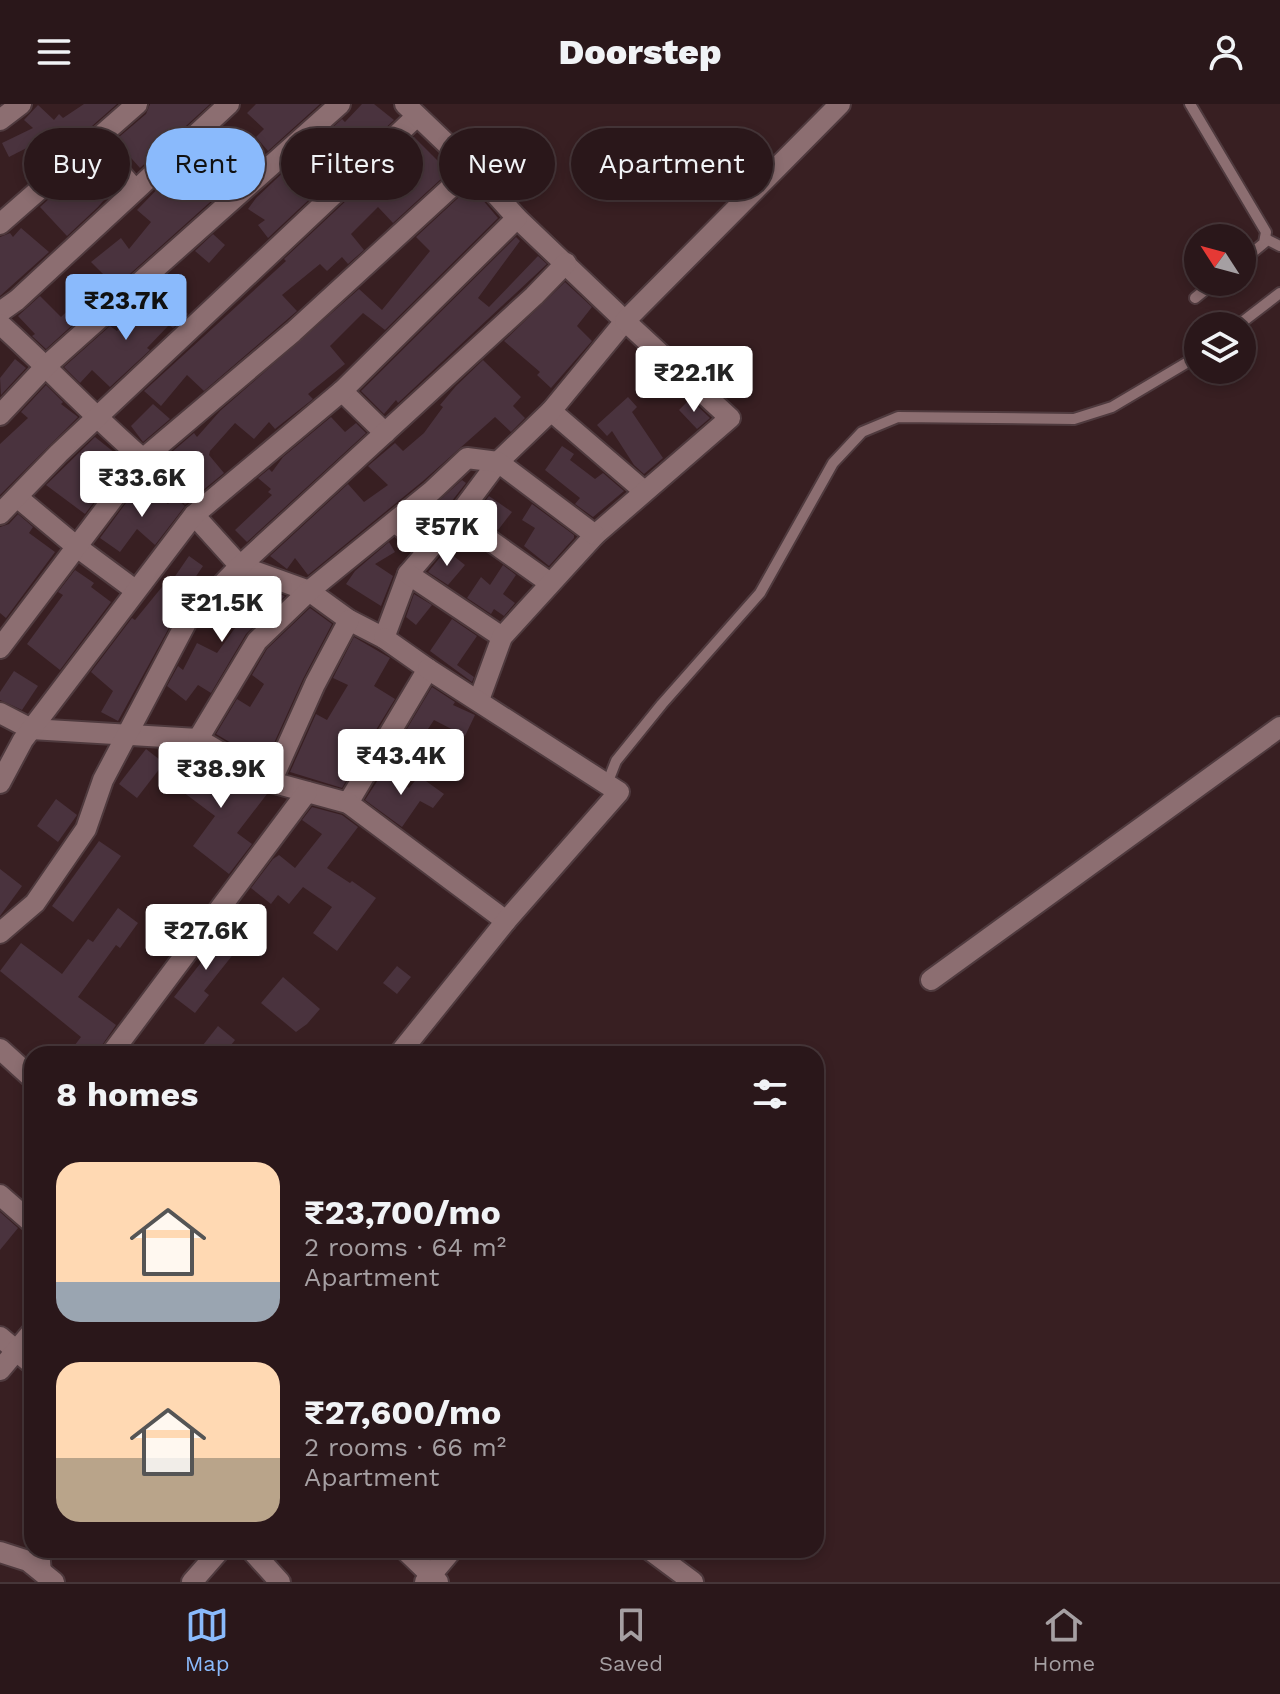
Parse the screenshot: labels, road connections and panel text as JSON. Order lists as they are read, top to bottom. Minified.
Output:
{"north":"top left","page":{"header":"Doorstep","chip":["Buy","Rent","Filters","New","Apartment"],"price":["₹23.7K","₹22.1K","₹33.6K","₹57K","₹21.5K","₹43.4K","₹38.9K","₹27.6K"],"heading":"8 homes","list":[{"name":"₹23,700/mo","note":"2 rooms · 64 m² · Apartment"},{"name":"₹27,600/mo","note":"2 rooms · 66 m² · Apartment"}],"tabs":["Map","Saved","Home"]}}
